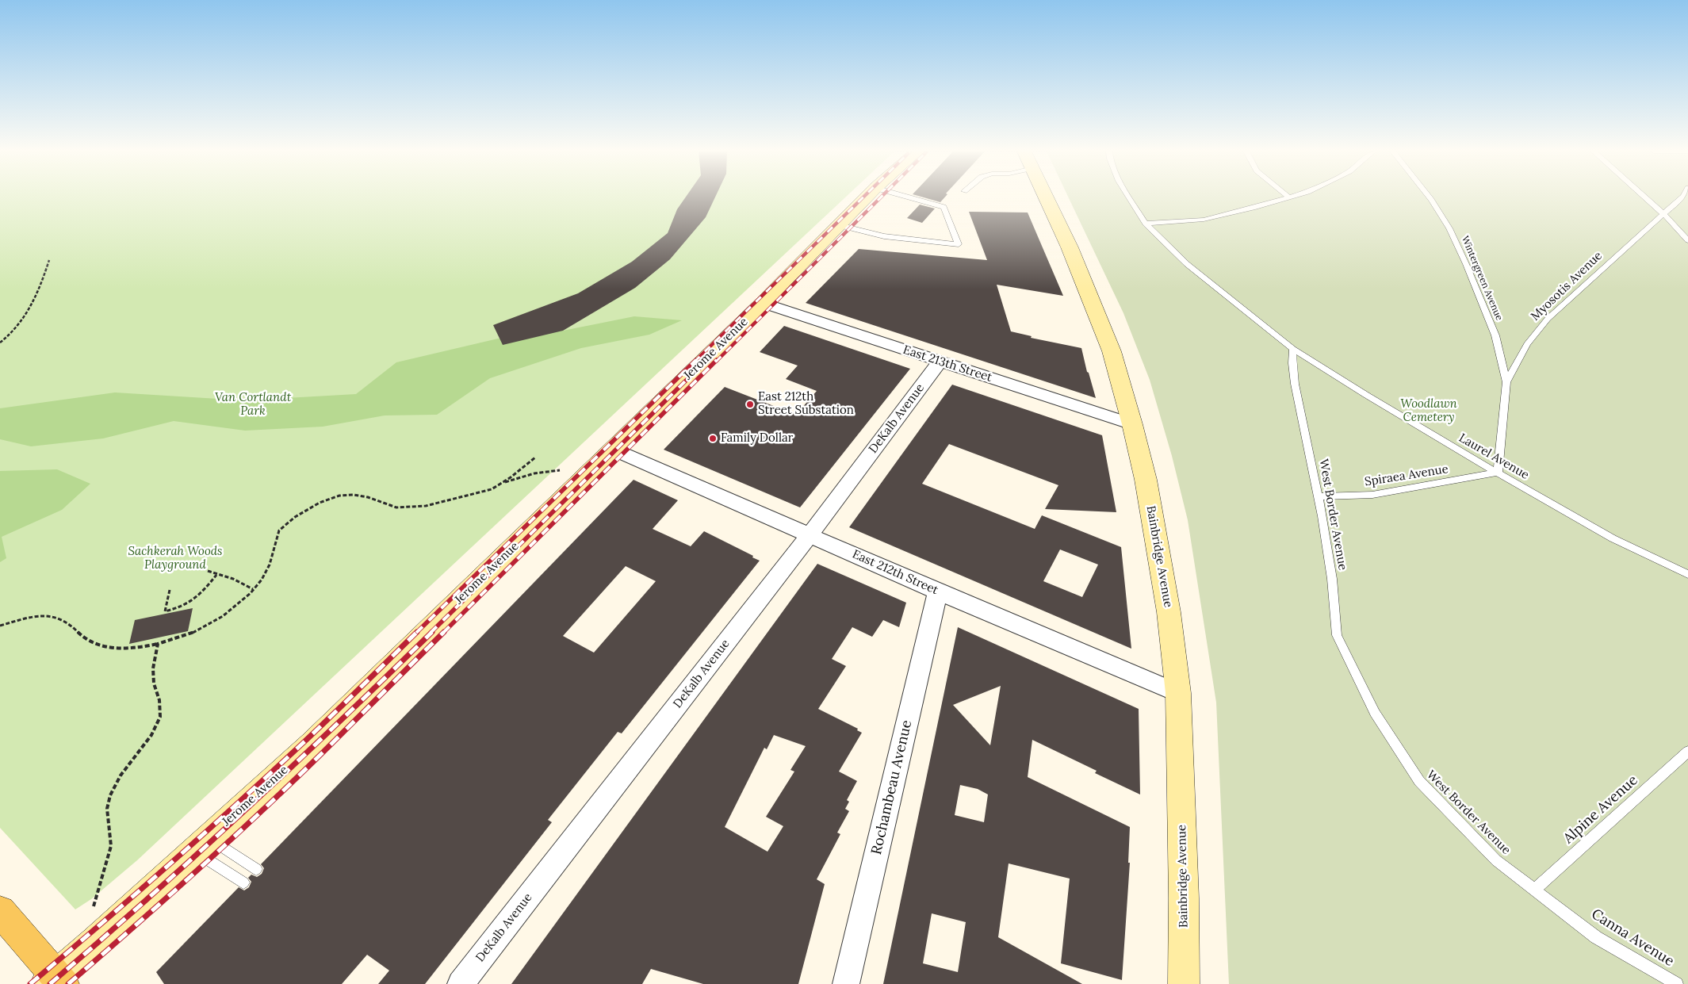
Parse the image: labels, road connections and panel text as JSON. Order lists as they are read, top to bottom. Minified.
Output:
{"streets":{"main road":["Jerome Avenue","Bainbridge Avenue"],"street":["East 213th Street","DeKalb Avenue","East 212th Street","Rochambeau Avenue"],"lane":["Wintergreen Avenue","Myosotis Avenue","Laurel Avenue","Spiraea Avenue","West Border Avenue","Alpine Avenue","Canna Avenue"]},"crossings":[["Wintergreen Avenue","Myosotis Avenue"],["Myosotis Avenue","Laurel Avenue"],["Myosotis Avenue","Spiraea Avenue"],["Jerome Avenue","East 213th Street"],["Jerome Avenue","East 212th Street"],["East 213th Street","DeKalb Avenue"],["East 213th Street","Bainbridge Avenue"],["DeKalb Avenue","East 212th Street"],["Laurel Avenue","Spiraea Avenue"],["Laurel Avenue","West Border Avenue"],["Spiraea Avenue","West Border Avenue"],["West Border Avenue","Alpine Avenue"],["West Border Avenue","Canna Avenue"],["Bainbridge Avenue","East 212th Street"],["East 212th Street","Rochambeau Avenue"],["Alpine Avenue","Canna Avenue"]],"parks":["Van Cortlandt Park","Woodlawn Cemetery","Sachkerah Woods Playground"],"places":["East 212th Street Substation","Family Dollar"]}
